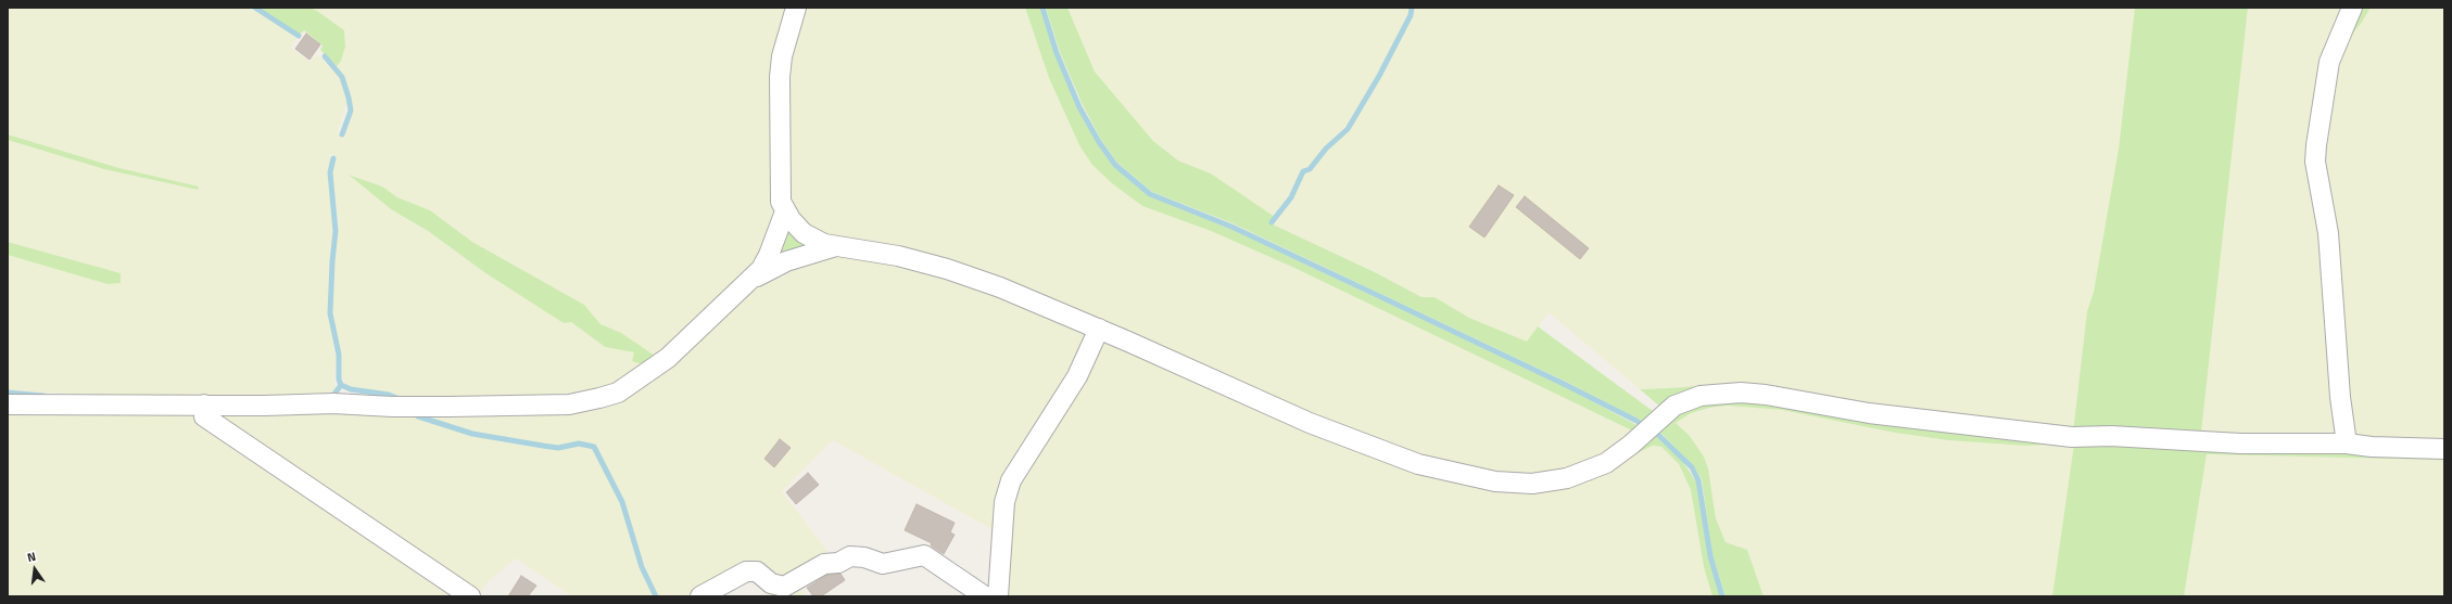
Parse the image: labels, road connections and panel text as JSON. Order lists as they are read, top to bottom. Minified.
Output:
{"north":"top"}
